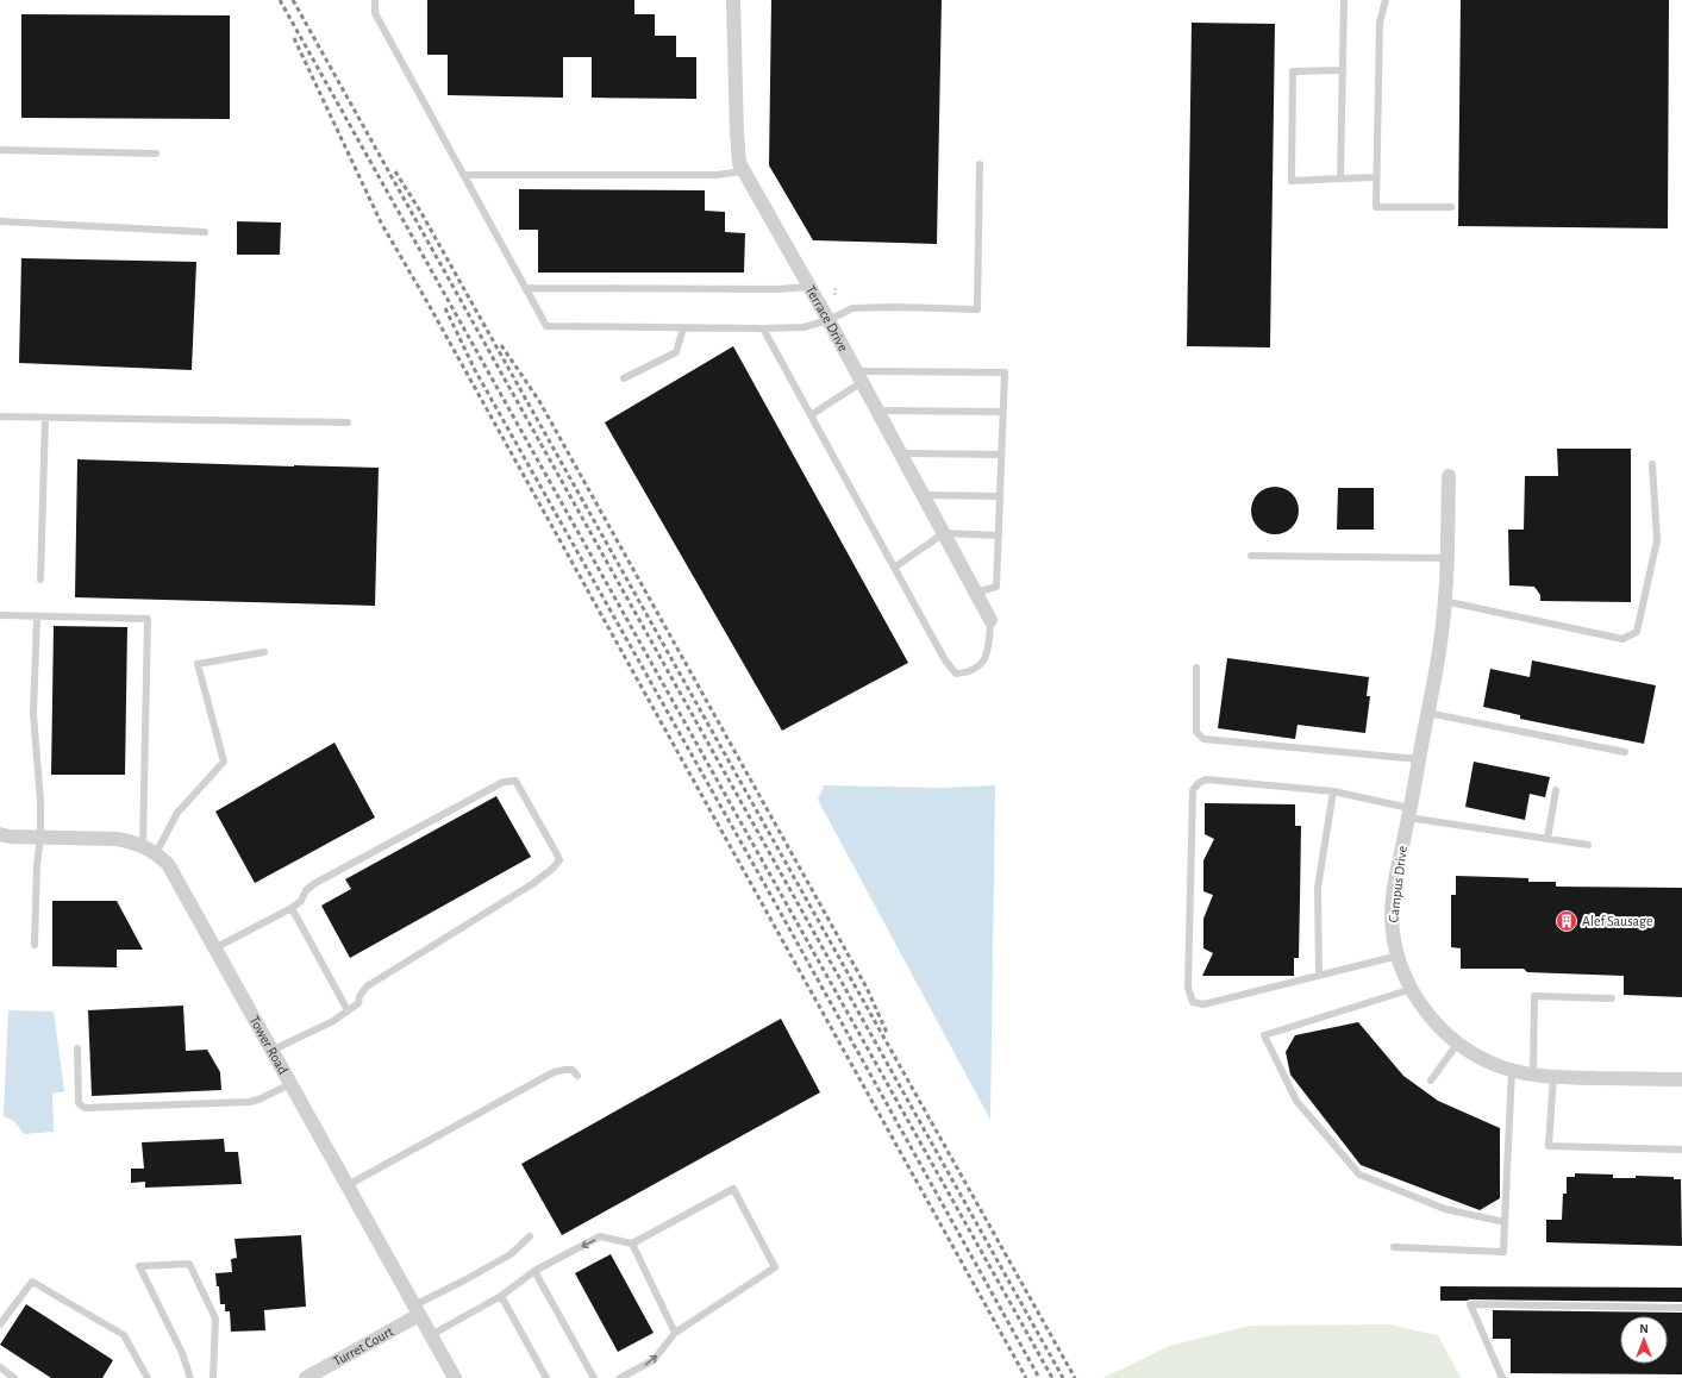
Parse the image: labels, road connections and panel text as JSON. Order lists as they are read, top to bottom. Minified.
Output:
{"streets":{"street":["Terrace Drive","Campus Drive","Tower Road","Turret Court"]},"crossings":[["Tower Road","Turret Court"]],"places":{"building":["Alef Sausage"]},"north":"top"}
